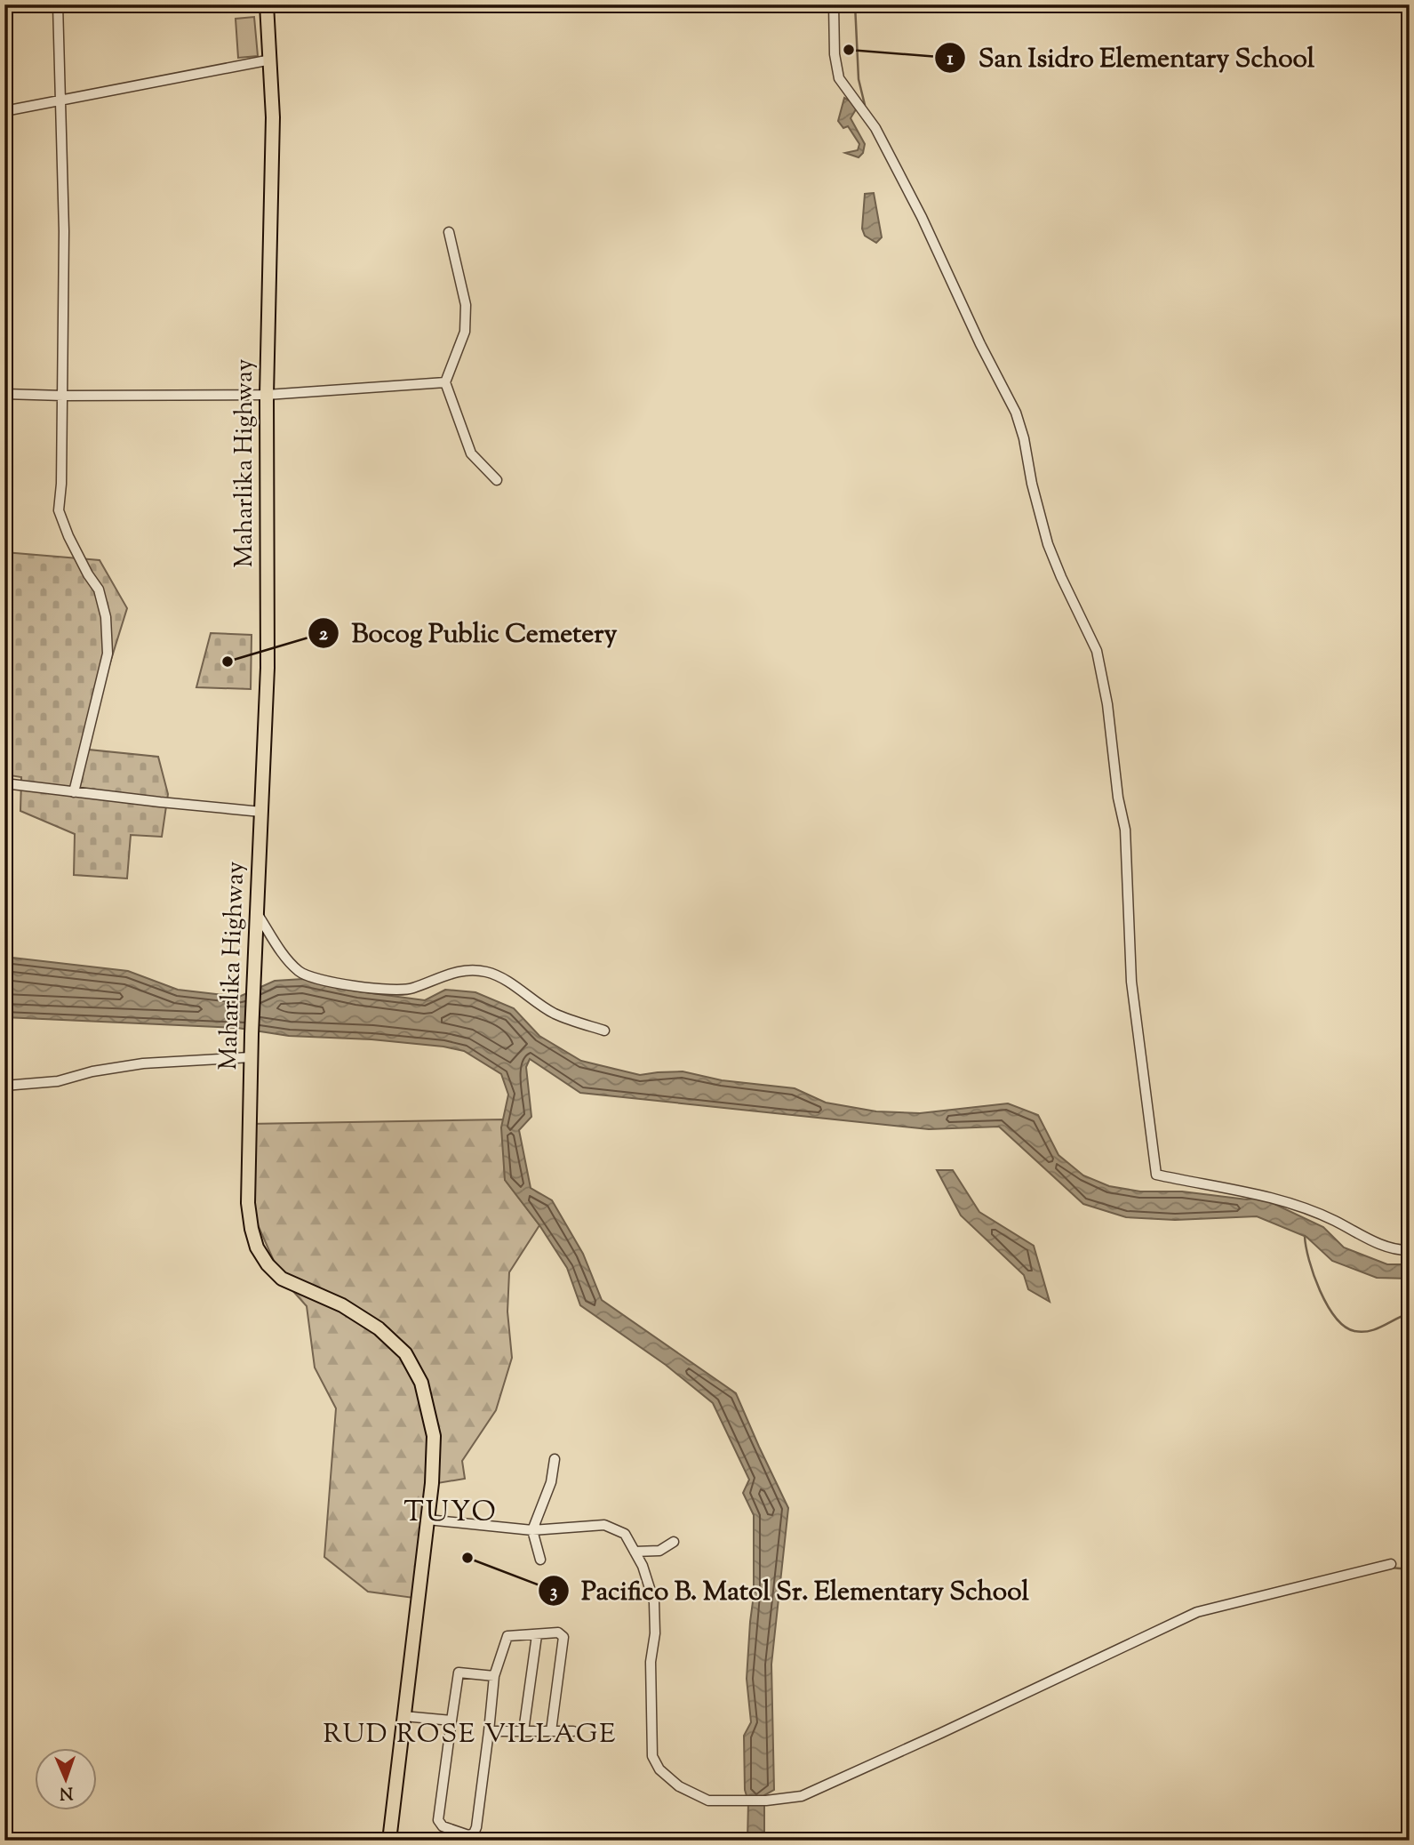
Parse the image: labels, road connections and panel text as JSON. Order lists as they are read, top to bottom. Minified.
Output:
{"streets":{"highway":["Maharlika Highway"]},"districts":["TUYO","RUD ROSE VILLAGE"],"places":["San Isidro Elementary School","Bocog Public Cemetery","Pacifico B. Matol Sr. Elementary School"],"north":"bottom"}
